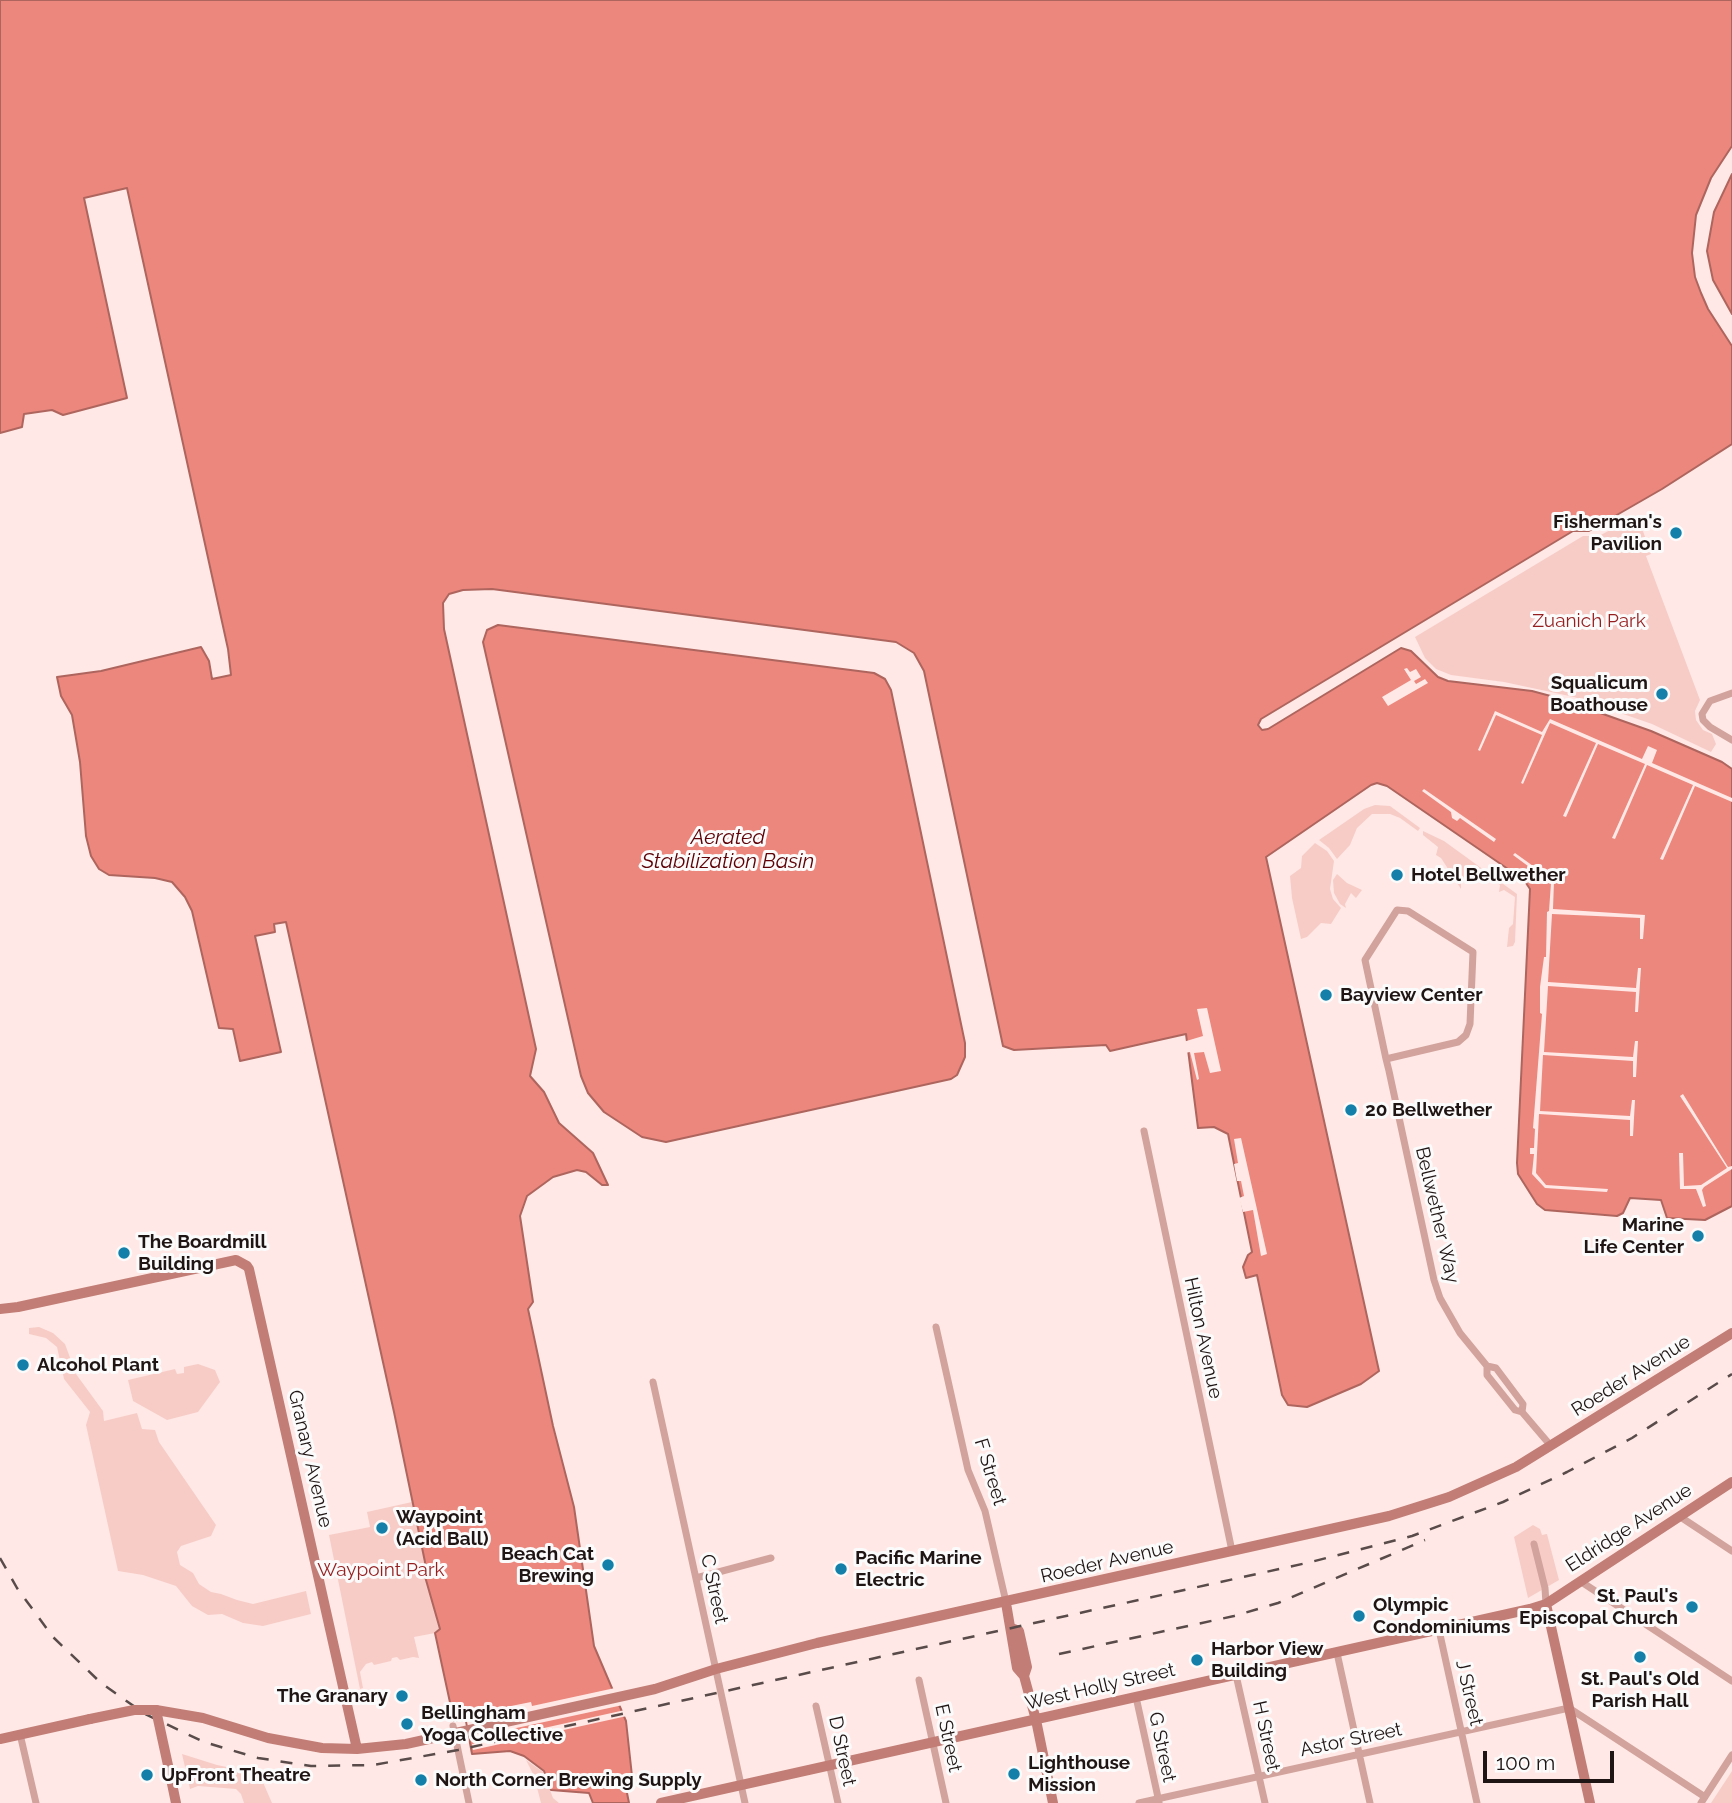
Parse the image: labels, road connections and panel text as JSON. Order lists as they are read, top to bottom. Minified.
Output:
{"streets":{"main road":["Roeder Avenue","Granary Avenue","F Street","Eldridge Avenue","West Holly Street"],"street":["Bellwether Way","Hilton Avenue","C Street","J Street","H Street","E Street","Astor Street","G Street","D Street"]},"crossings":[["Bellwether Way","Roeder Avenue"],["Hilton Avenue","Roeder Avenue"],["Roeder Avenue","Granary Avenue"],["Roeder Avenue","F Street"],["Roeder Avenue","C Street"],["F Street","West Holly Street"],["Eldridge Avenue","West Holly Street"],["C Street","West Holly Street"],["West Holly Street","J Street"],["West Holly Street","H Street"],["West Holly Street","E Street"],["West Holly Street","G Street"],["West Holly Street","D Street"],["J Street","Astor Street"],["H Street","Astor Street"],["Astor Street","G Street"]],"water":["Aerated Stabilization Basin"],"parks":["Zuanich Park","Waypoint Park"],"places":["Fisherman's Pavilion","Squalicum Boathouse","Hotel Bellwether","Bayview Center","20 Bellwether","Marine Life Center","The Boardmill Building","Alcohol Plant","Waypoint (Acid Ball)","Beach Cat Brewing","Pacific Marine Electric","St. Paul's Episcopal Church","Olympic Condominiums","St. Paul's Old Parish Hall","Harbor View Building","The Granary","Bellingham Yoga Collective","Lighthouse Mission","UpFront Theatre","North Corner Brewing Supply"],"scale_bar":"100 m"}
